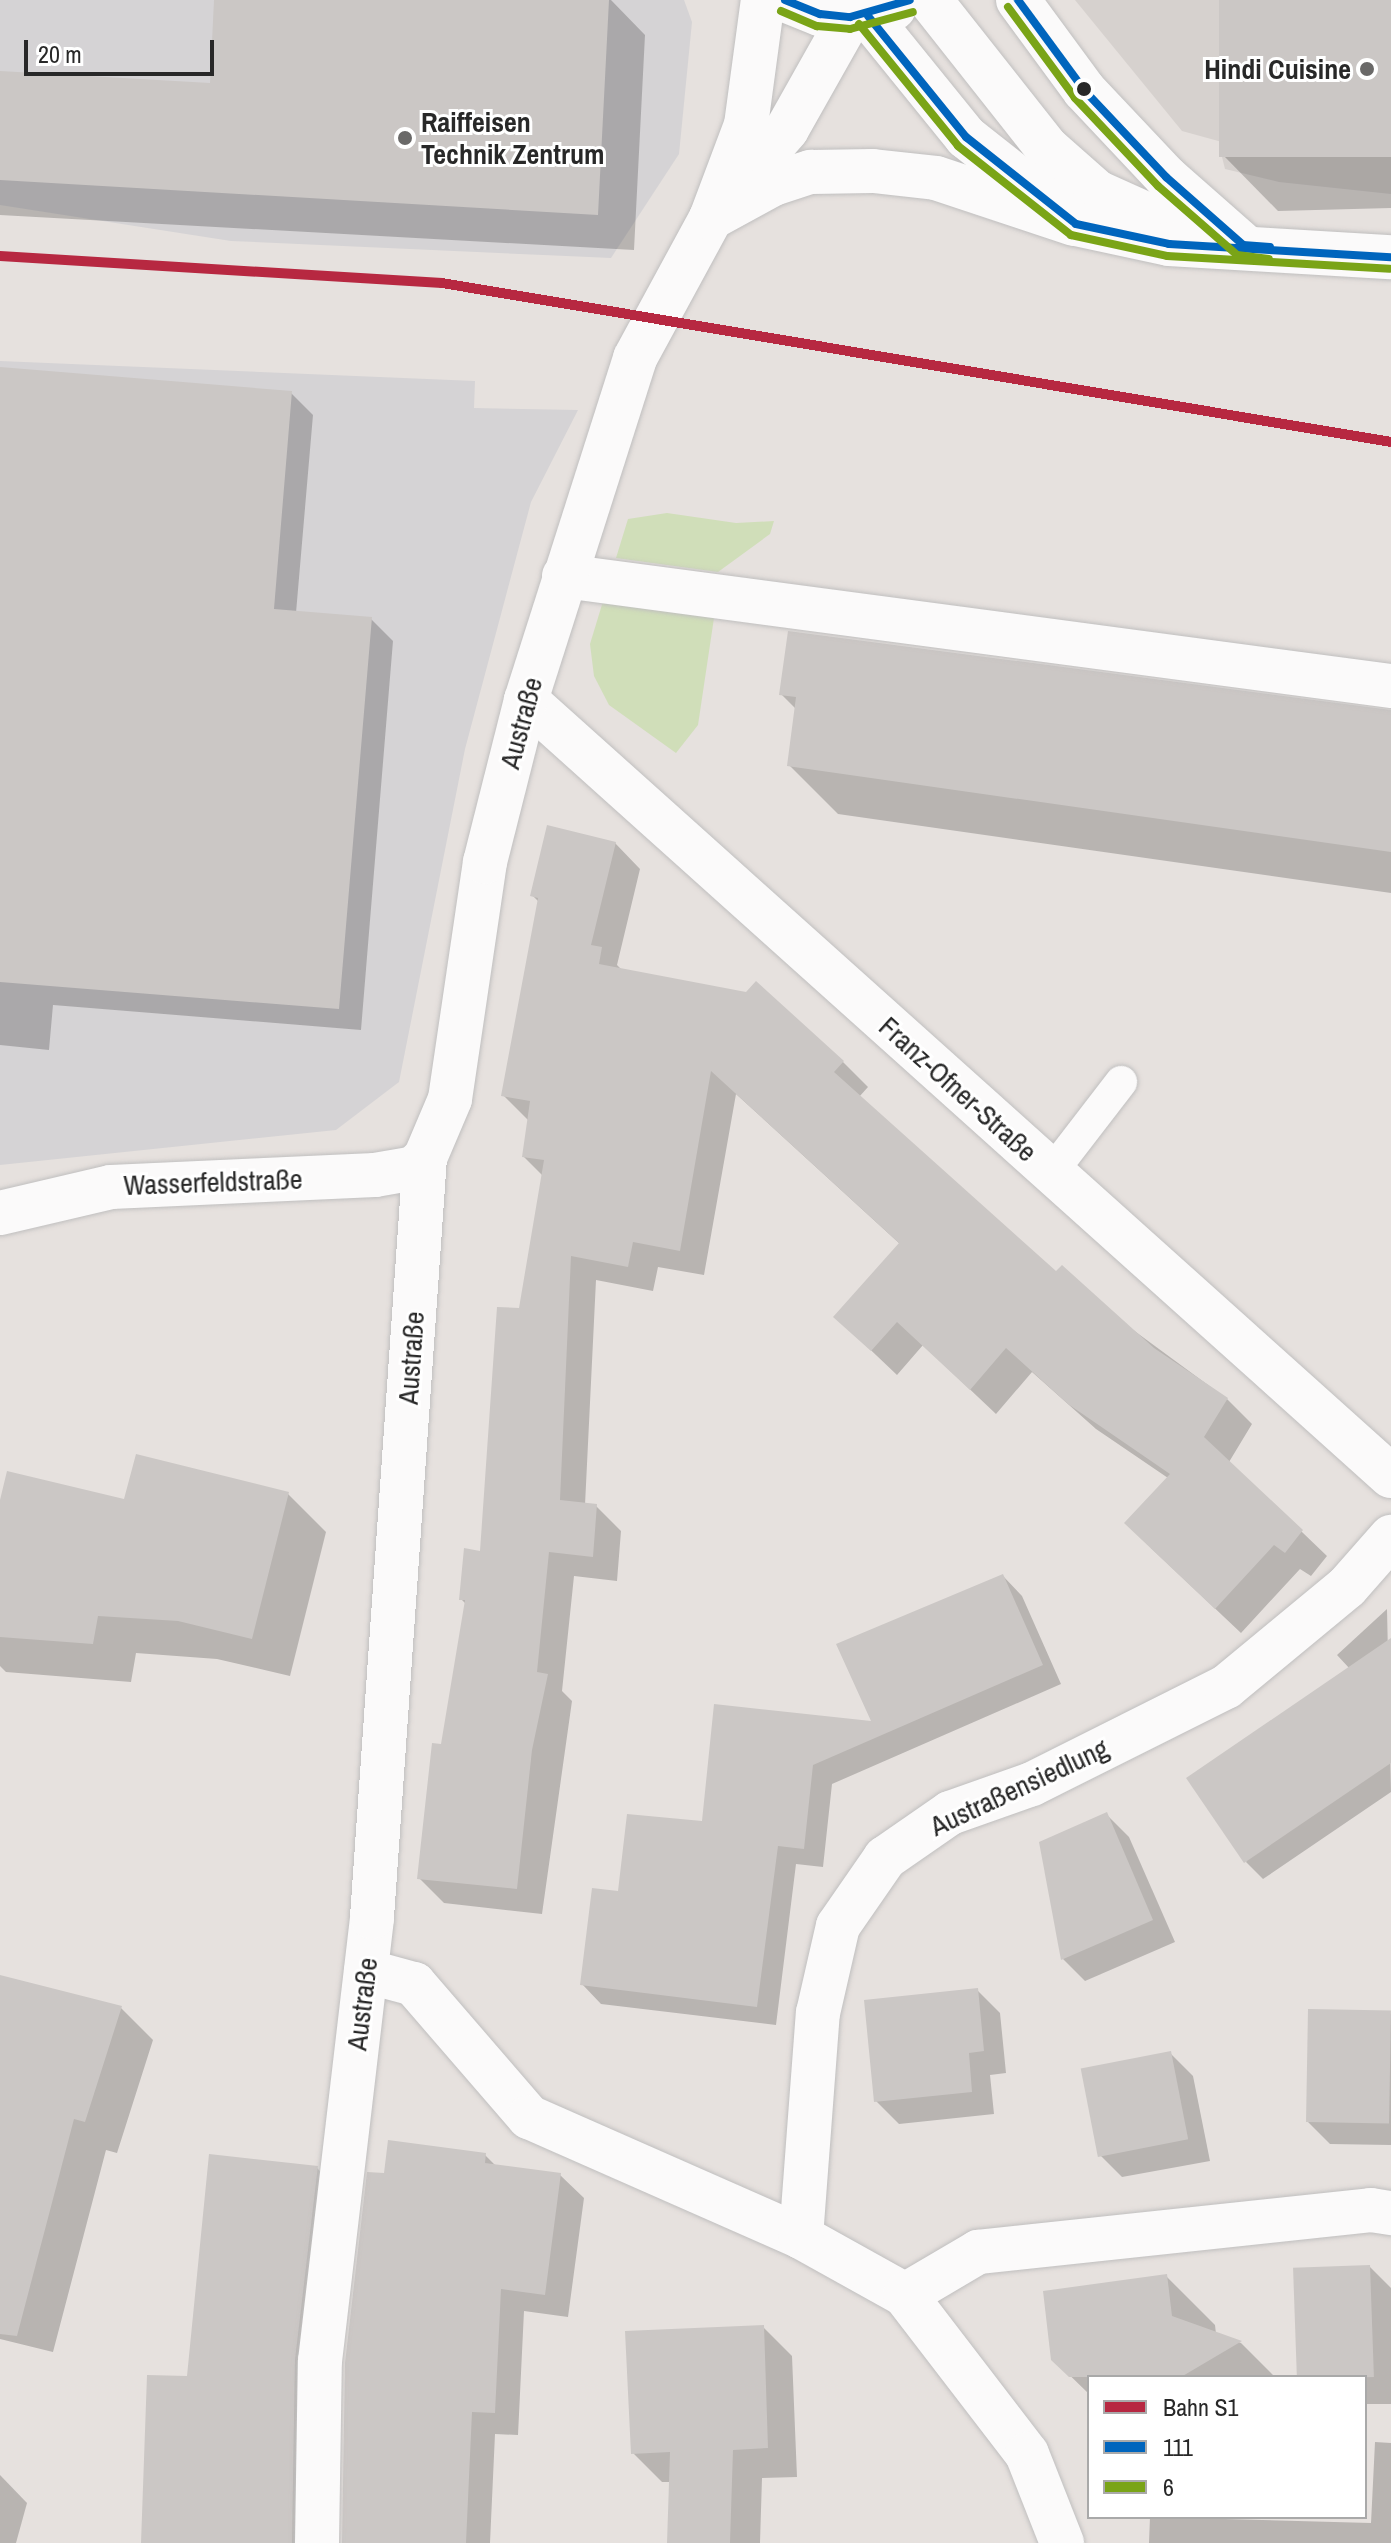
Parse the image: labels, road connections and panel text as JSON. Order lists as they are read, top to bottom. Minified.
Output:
{"streets":{"street":["Austraße","Franz-Ofner-Straße","Wasserfeldstraße","Austraßensiedlung"]},"crossings":[["Austraße","Franz-Ofner-Straße"],["Austraße","Wasserfeldstraße"]],"places":["Hindi Cuisine","Raiffeisen Technik Zentrum"],"lines":["transit line 111","transit line 6","rail line S1"],"legend":["Bahn S1","111","6"],"scale_bar":"20 m"}
